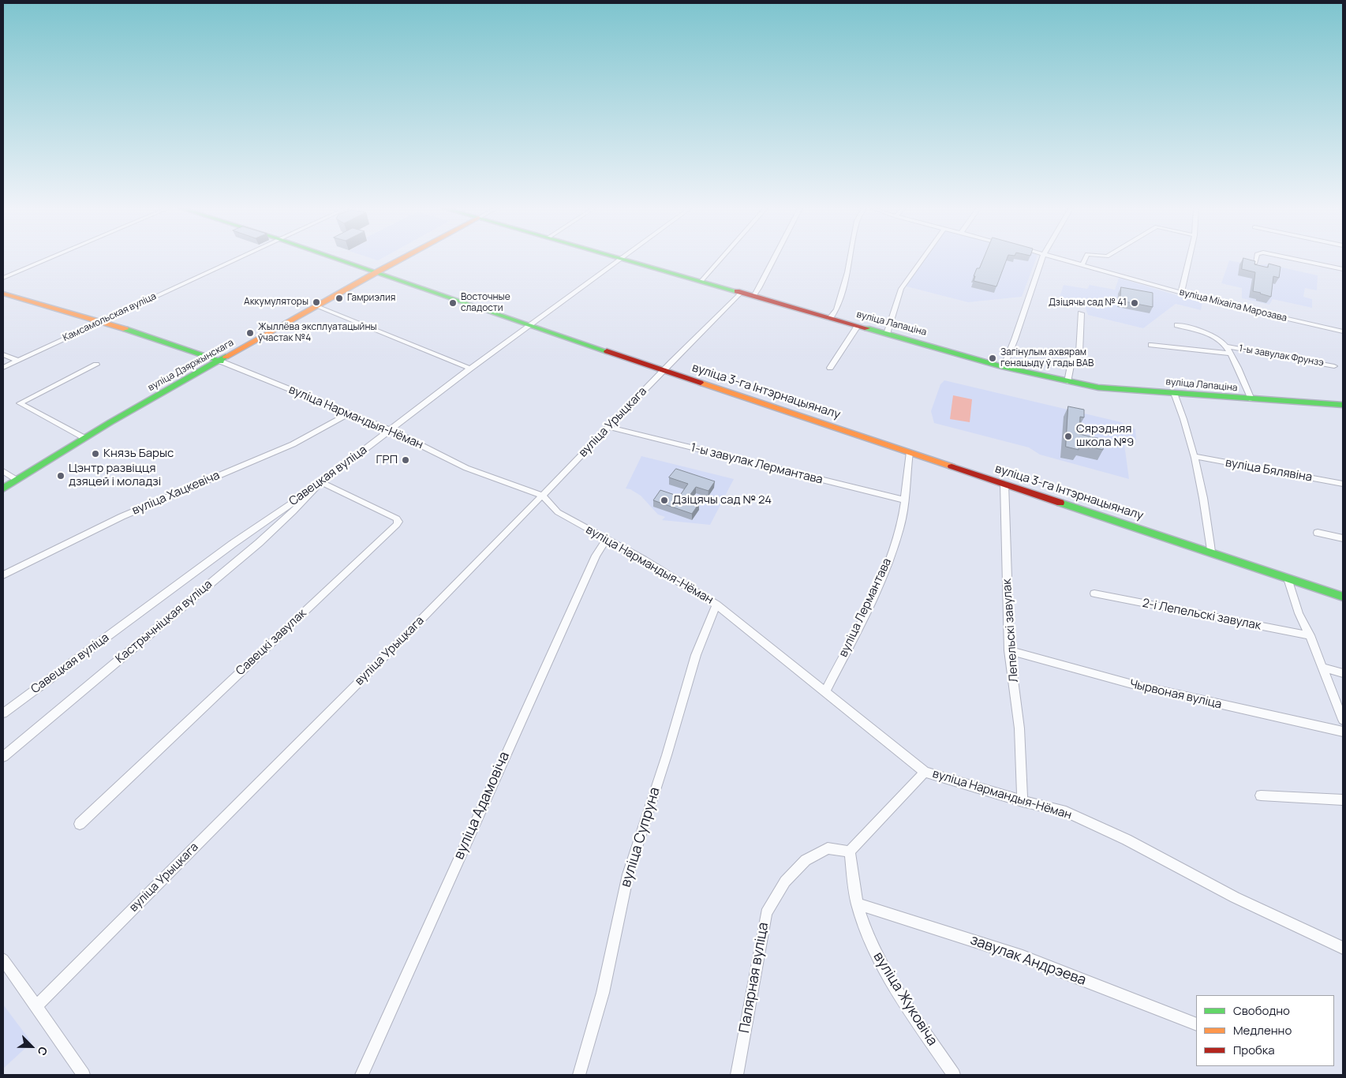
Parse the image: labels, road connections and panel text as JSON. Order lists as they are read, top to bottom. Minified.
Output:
{"streets":{"main road":["вуліца Лапаціна","вуліца Дзяржынскага","вуліца 3-га Інтэрнацыяналу","вуліца Нармандыя-Нёман"],"street":["вуліца Міхаіла Марозава","Камсамольская вуліца","1-ы завулак Фрунзэ","вуліца Урыцкага","1-ы завулак Лермантава","вуліца Бялявіна","Савецкая вуліца","вуліца Хацкевіча","вуліца Лермантава","2-і Лепельскі завулак","Кастрычніцкая вуліца","Лепельскі завулак","Савецкі завулак","Чырвоная вуліца","вуліца Адамовіча","вуліца Супруна","завулак Андрэева","Палярная вуліца","вуліца Жуковіча"]},"crossings":[["Камсамольская вуліца","вуліца Нармандыя-Нёман"],["вуліца Лапаціна","вуліца Урыцкага"],["вуліца Лапаціна","Савецкая вуліца"],["вуліца Дзяржынскага","вуліца 3-га Інтэрнацыяналу"],["вуліца Дзяржынскага","вуліца Нармандыя-Нёман"],["вуліца 3-га Інтэрнацыяналу","вуліца Урыцкага"],["вуліца 3-га Інтэрнацыяналу","Савецкая вуліца"],["вуліца 3-га Інтэрнацыяналу","вуліца Лермантава"],["вуліца 3-га Інтэрнацыяналу","Лепельскі завулак"],["вуліца Нармандыя-Нёман","вуліца Урыцкага"],["вуліца Нармандыя-Нёман","Савецкая вуліца"],["вуліца Нармандыя-Нёман","вуліца Хацкевіча"],["вуліца Нармандыя-Нёман","вуліца Лермантава"],["вуліца Нармандыя-Нёман","Лепельскі завулак"],["вуліца Нармандыя-Нёман","вуліца Адамовіча"],["вуліца Нармандыя-Нёман","вуліца Супруна"],["вуліца Урыцкага","1-ы завулак Лермантава"],["1-ы завулак Лермантава","вуліца Лермантава"],["Савецкая вуліца","Кастрычніцкая вуліца"],["Савецкая вуліца","Савецкі завулак"],["Кастрычніцкая вуліца","Савецкі завулак"],["Лепельскі завулак","Чырвоная вуліца"],["завулак Андрэева","вуліца Жуковіча"],["Палярная вуліца","вуліца Жуковіча"]],"places":["Гамриэлия","Аккумуляторы","Восточные сладости","Дзіцячы сад № 41","Жыллёва эксплуатацыйны ўчастак №4","Загінулым ахвярам генацыду ў гады ВАВ","Сярэдняя школа №9","Князь Барыс","ГРП","Цэнтр развіцця дзяцей і моладзі","Дзіцячы сад № 24"],"legend":["Свободно","Медленно","Пробка"],"north":"bottom right"}
